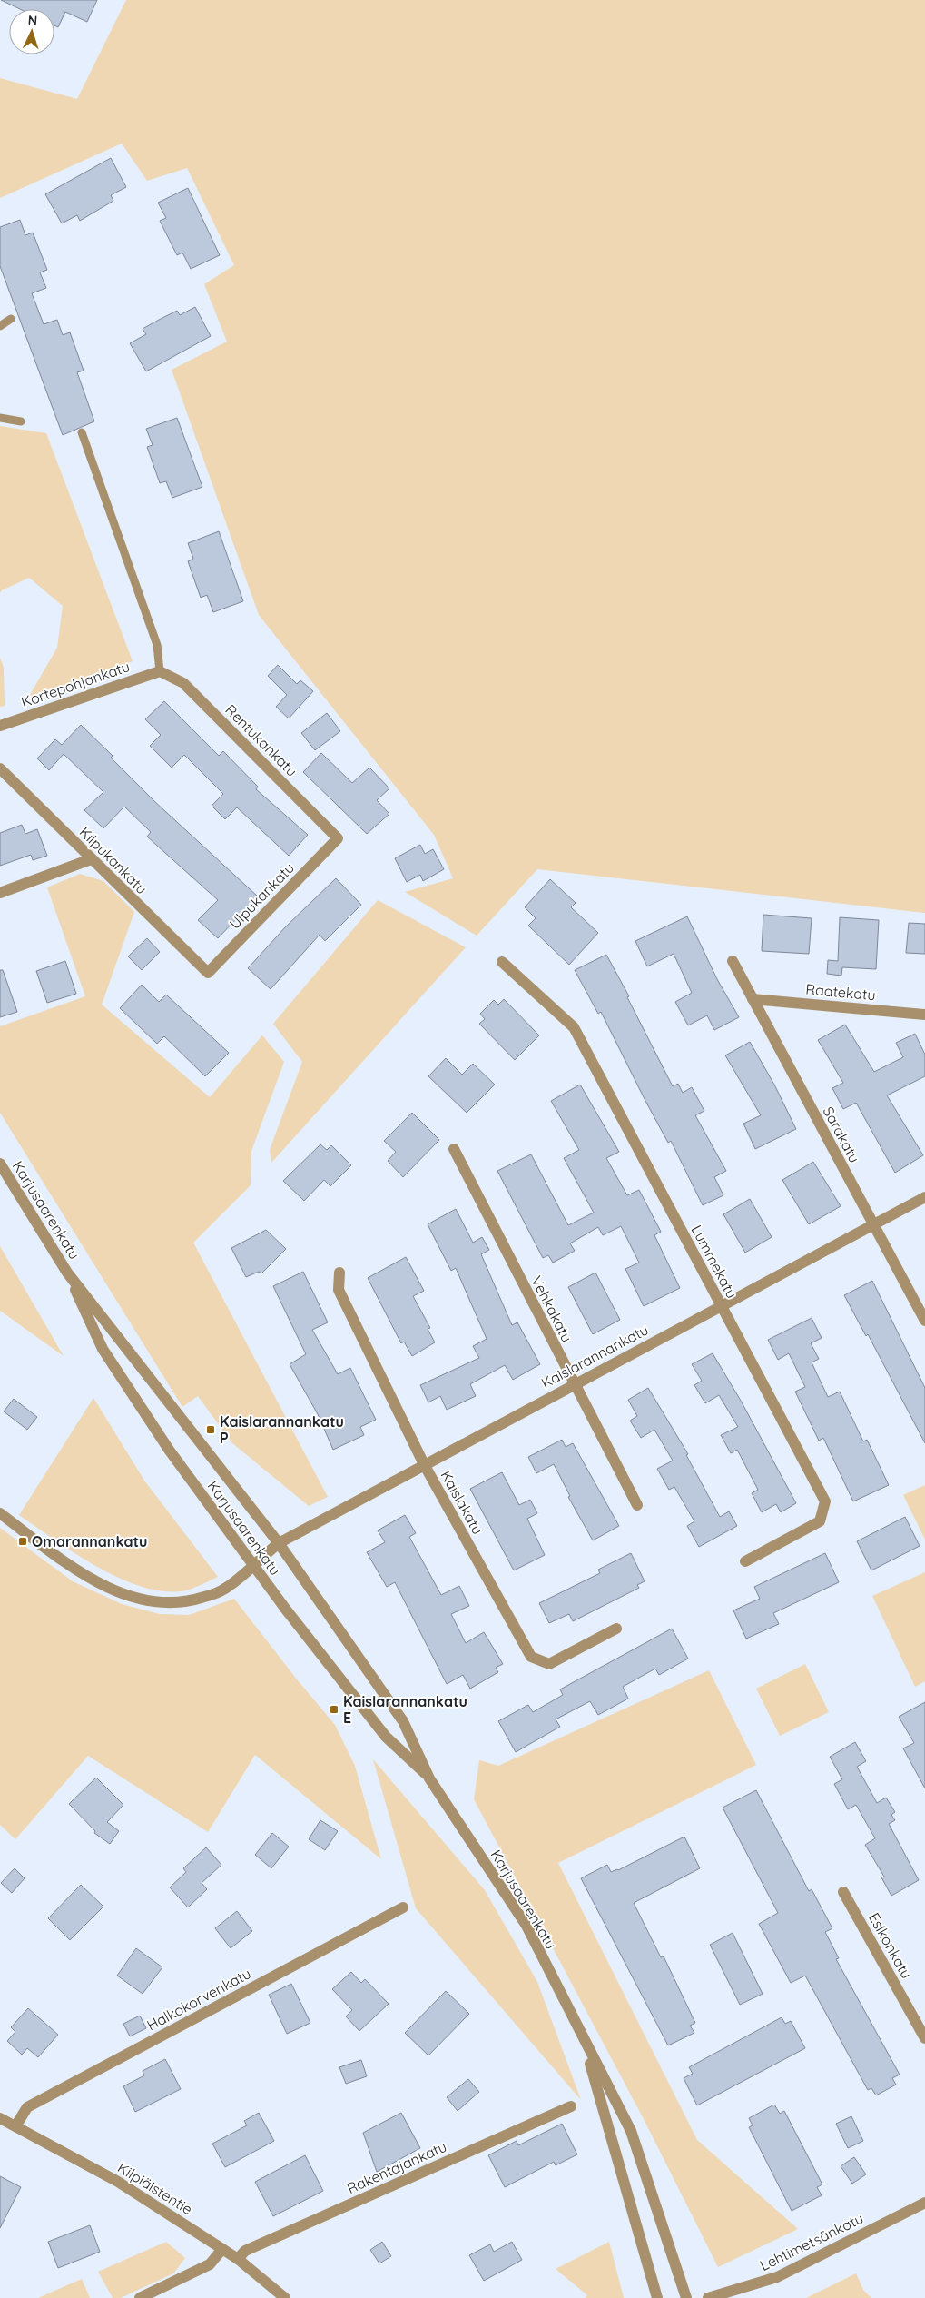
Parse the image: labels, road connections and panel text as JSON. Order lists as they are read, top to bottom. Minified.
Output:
{"streets":{"street":["Kortepohjankatu","Rentukankatu","Kilpukankatu","Ulpukankatu","Raatekatu","Sarakatu","Karjusaarenkatu","Lummekatu","Vehkakatu","Kaislarannankatu","Kaislakatu","Esikonkatu","Halkokorvenkatu","Rakentajankatu","Kilpiäistentie","Lehtimetsänkatu"]},"crossings":[["Kortepohjankatu","Rentukankatu"],["Rentukankatu","Ulpukankatu"],["Kilpukankatu","Ulpukankatu"],["Raatekatu","Sarakatu"],["Sarakatu","Kaislarannankatu"],["Karjusaarenkatu","Kaislarannankatu"],["Lummekatu","Kaislarannankatu"],["Vehkakatu","Kaislarannankatu"],["Kaislarannankatu","Kaislakatu"],["Halkokorvenkatu","Kilpiäistentie"],["Rakentajankatu","Kilpiäistentie"]],"places":{"transit":["Kaislarannankatu P","Omarannankatu","Kaislarannankatu E"]},"north":"top"}
